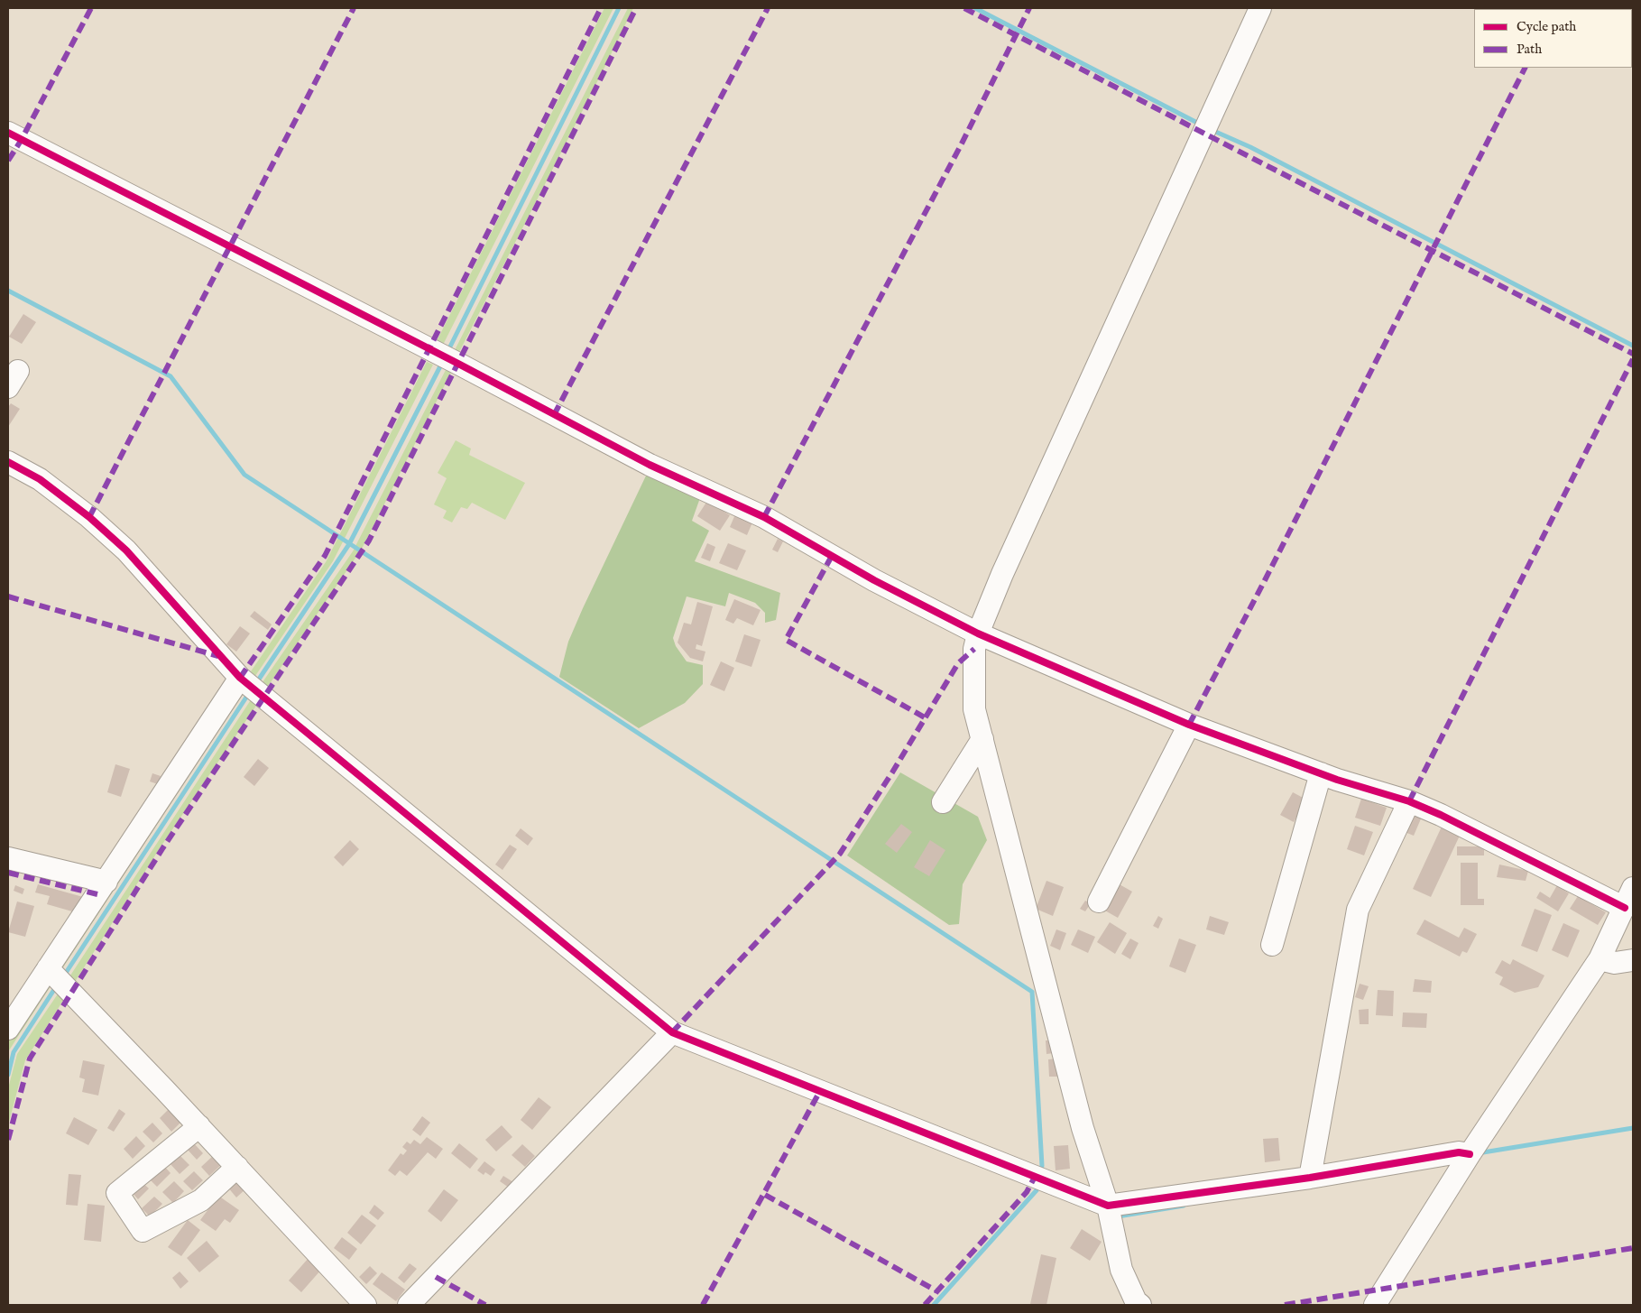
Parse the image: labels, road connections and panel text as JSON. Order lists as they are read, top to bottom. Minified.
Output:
{"legend":["Cycle path","Path"]}
